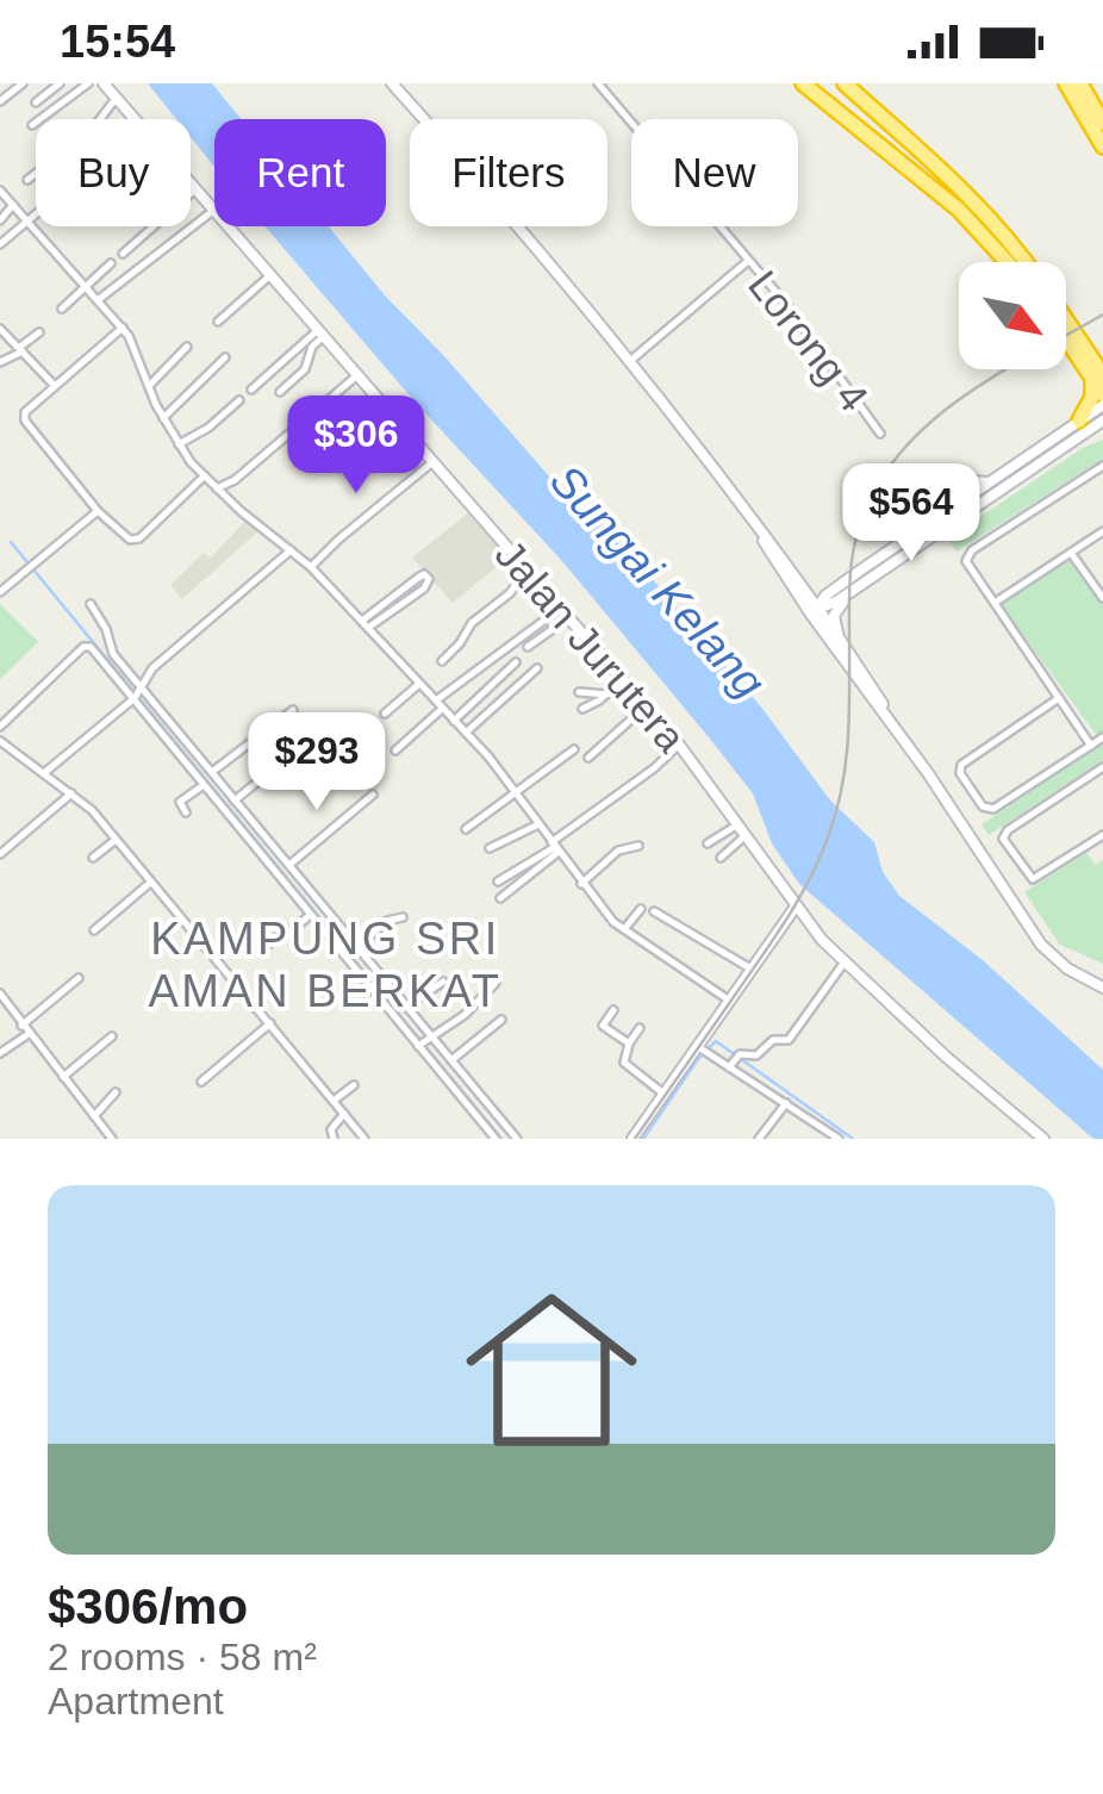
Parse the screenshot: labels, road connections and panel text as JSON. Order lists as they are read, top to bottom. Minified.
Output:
{"streets":{"street":["Lorong 4","Jalan Jurutera"]},"districts":["KAMPUNG SRI AMAN BERKAT"],"water":["Sungai Kelang"],"north":"bottom right","page":{"status":"15:54","chip":["Buy","Rent","Filters","New"],"price":["$306","$564","$293"],"list":[{"name":"$306/mo","note":"2 rooms · 58 m² · Apartment"}]}}
